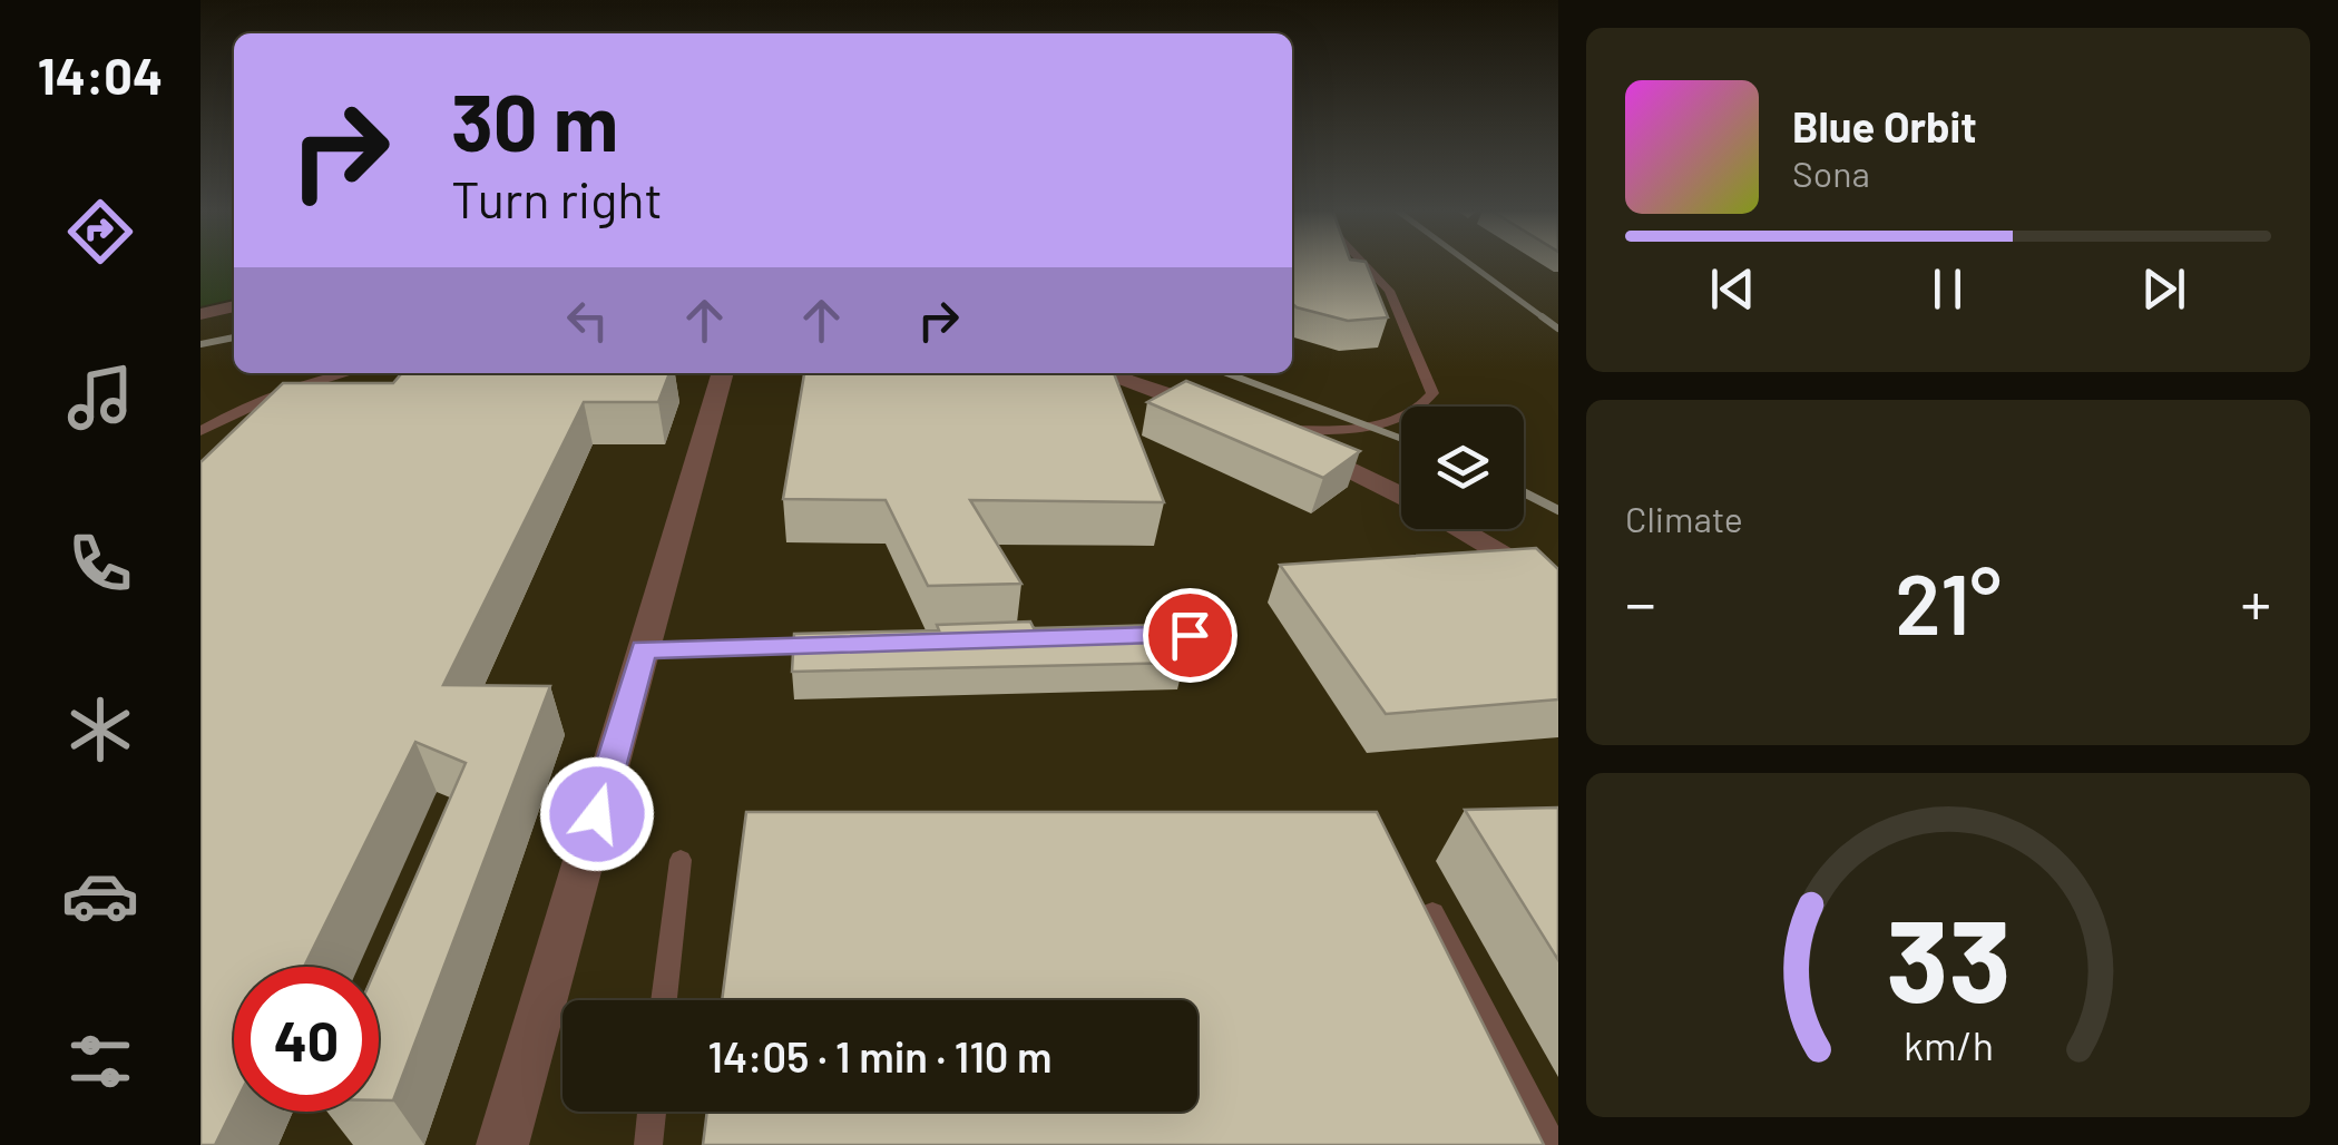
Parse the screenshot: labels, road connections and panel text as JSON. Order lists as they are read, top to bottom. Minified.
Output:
{"page":{"tabs":"14:04","turn":["30 m","Turn right"],"song":["Blue Orbit","Sona"],"tile":"Climate","heat":["−","21°","+"],"limit":"40","trip":"14:05 · 1 min · 110 m","gauge":["33","km/h"]}}
